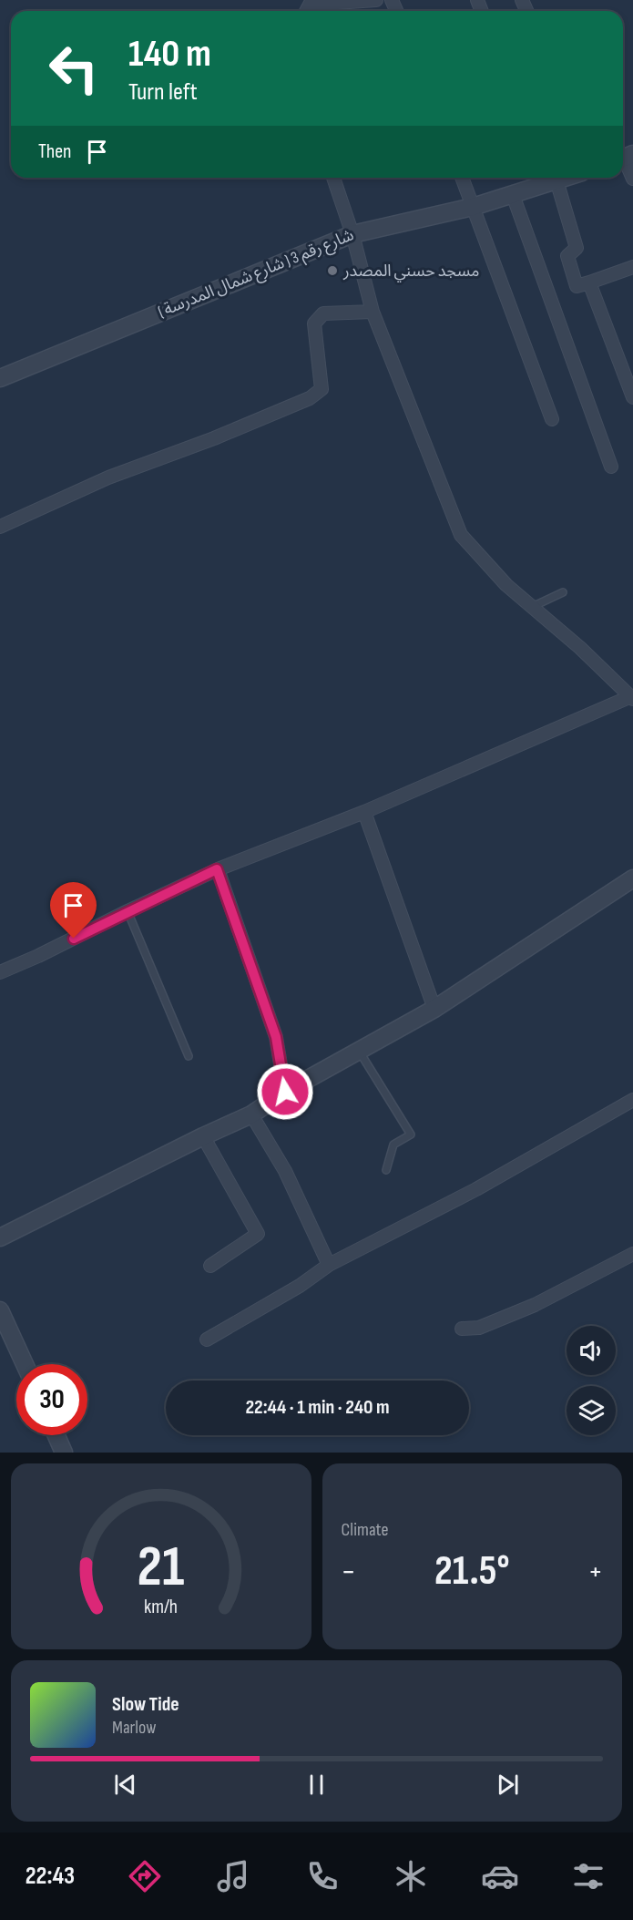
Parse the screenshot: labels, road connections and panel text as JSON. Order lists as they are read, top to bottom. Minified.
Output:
{"streets":{"street":["شارع رقم 3 ( شارع شمال المدرسة )"]},"places":["مسجد حسني المصدر"],"page":{"turn":["140 m","Turn left"],"then":"Then","limit":"30","trip":"22:44 · 1 min · 240 m","tile":"Climate","heat":["−","21.5°","+"],"song":["Slow Tide","Marlow"],"tabs":"22:43","gauge":["21","km/h"]}}
